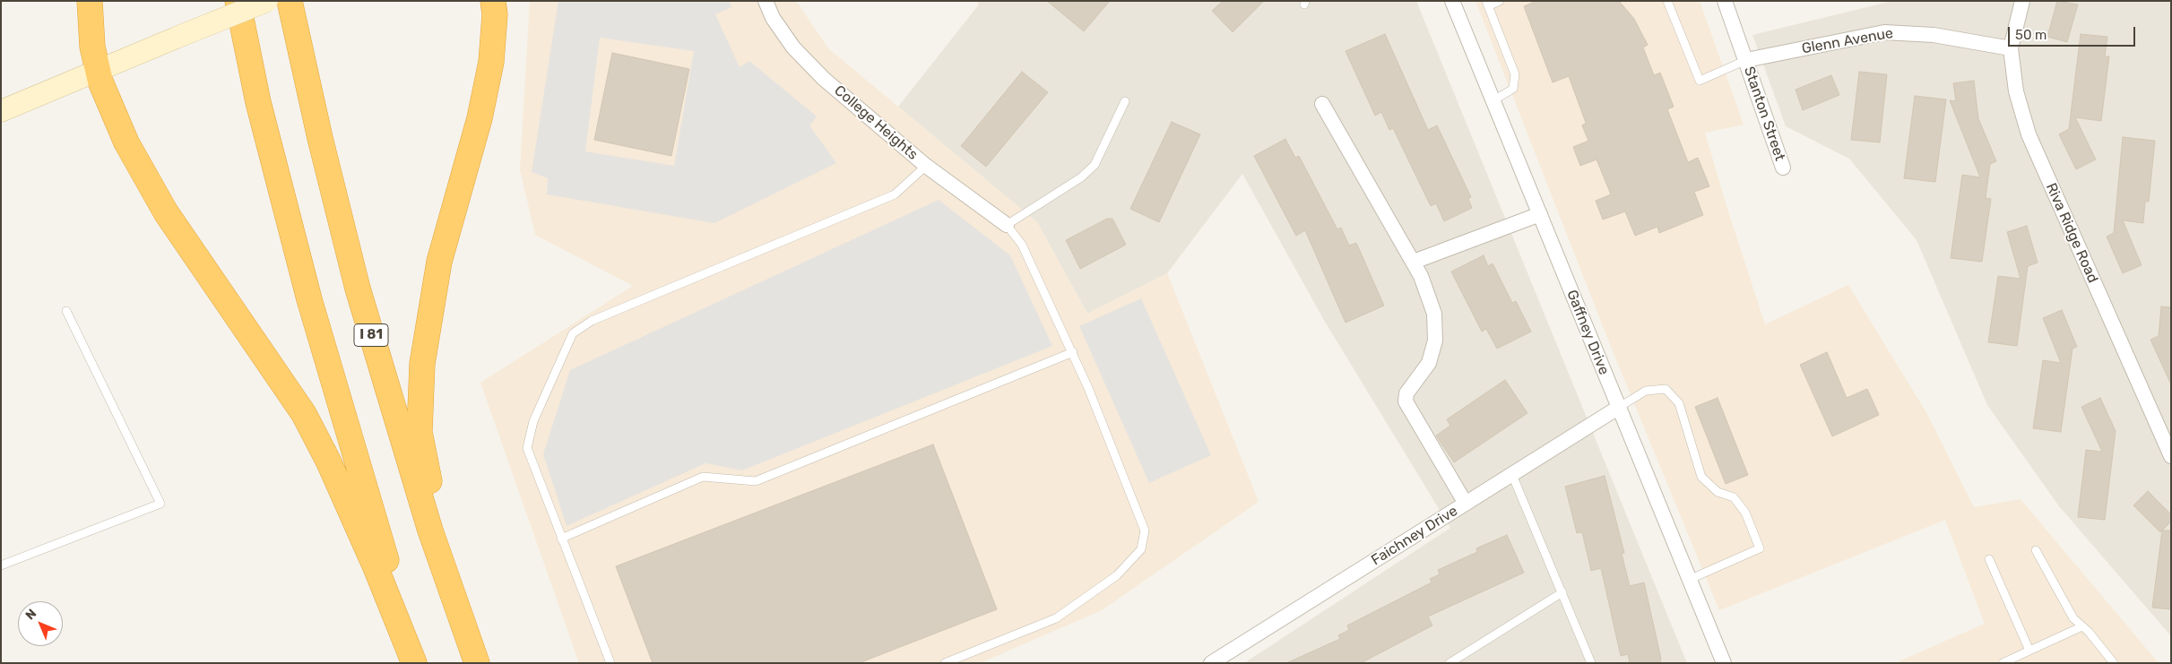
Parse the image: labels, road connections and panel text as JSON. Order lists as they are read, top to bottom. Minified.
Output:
{"streets":{"highway":["I 81"],"street":["Glenn Avenue","Stanton Street","College Heights","Riva Ridge Road","Gaffney Drive","Faichney Drive"]},"crossings":[["Glenn Avenue","Stanton Street"],["Glenn Avenue","Riva Ridge Road"],["Gaffney Drive","Faichney Drive"]],"scale_bar":"50 m","north":"top left"}
